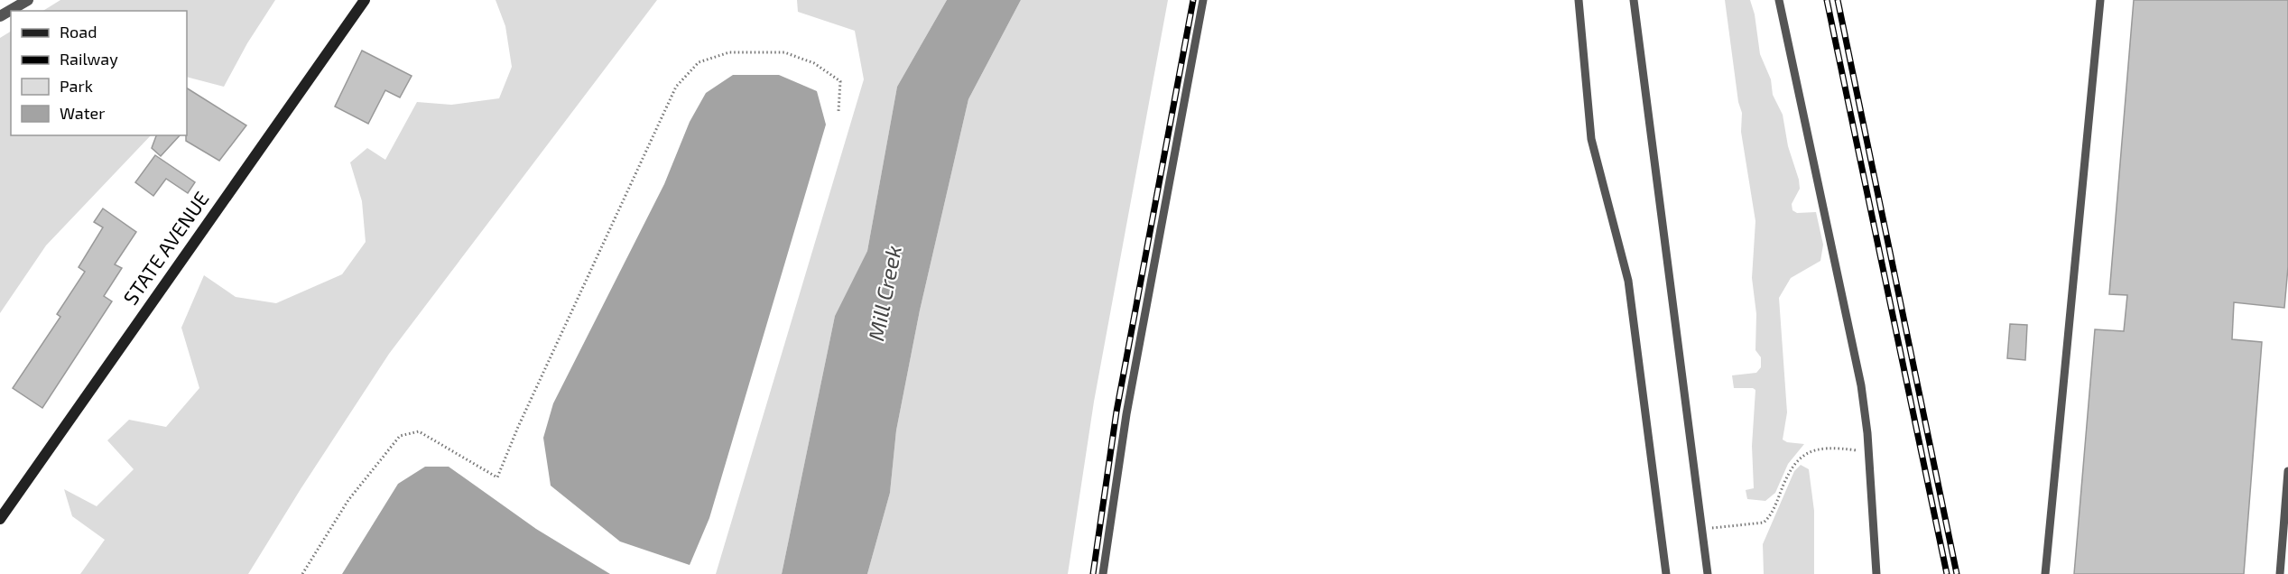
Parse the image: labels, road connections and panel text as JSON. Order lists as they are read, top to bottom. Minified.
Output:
{"streets":{"main road":["STATE AVENUE"]},"water":["Mill Creek"],"legend":["Road","Railway","Park","Water"]}
